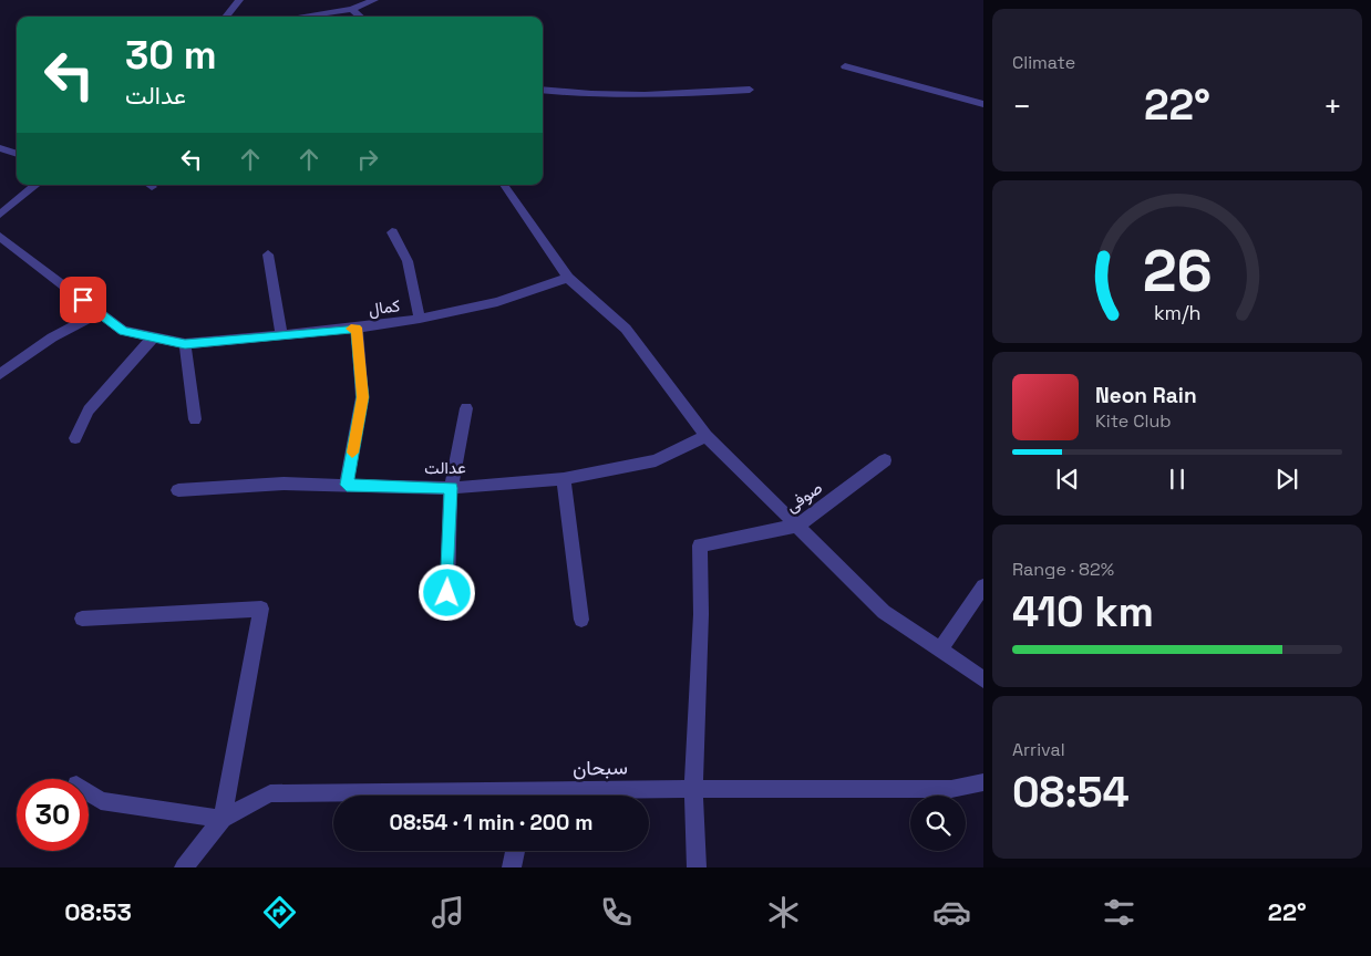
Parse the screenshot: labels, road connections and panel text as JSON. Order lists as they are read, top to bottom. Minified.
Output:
{"streets":{"street":["کمال","عدالت","صوفی","سبحان"]},"crossings":[["صوفی","سبحان"]],"page":{"tile":["Climate",["Range · 82%","410 km"],["Arrival","08:54"]],"turn":["30 m","عدالت"],"heat":["−","22°","+"],"song":["Neon Rain","Kite Club"],"limit":"30","trip":"08:54 · 1 min · 200 m","tabs":["08:53","22°"],"gauge":["26","km/h"]}}
